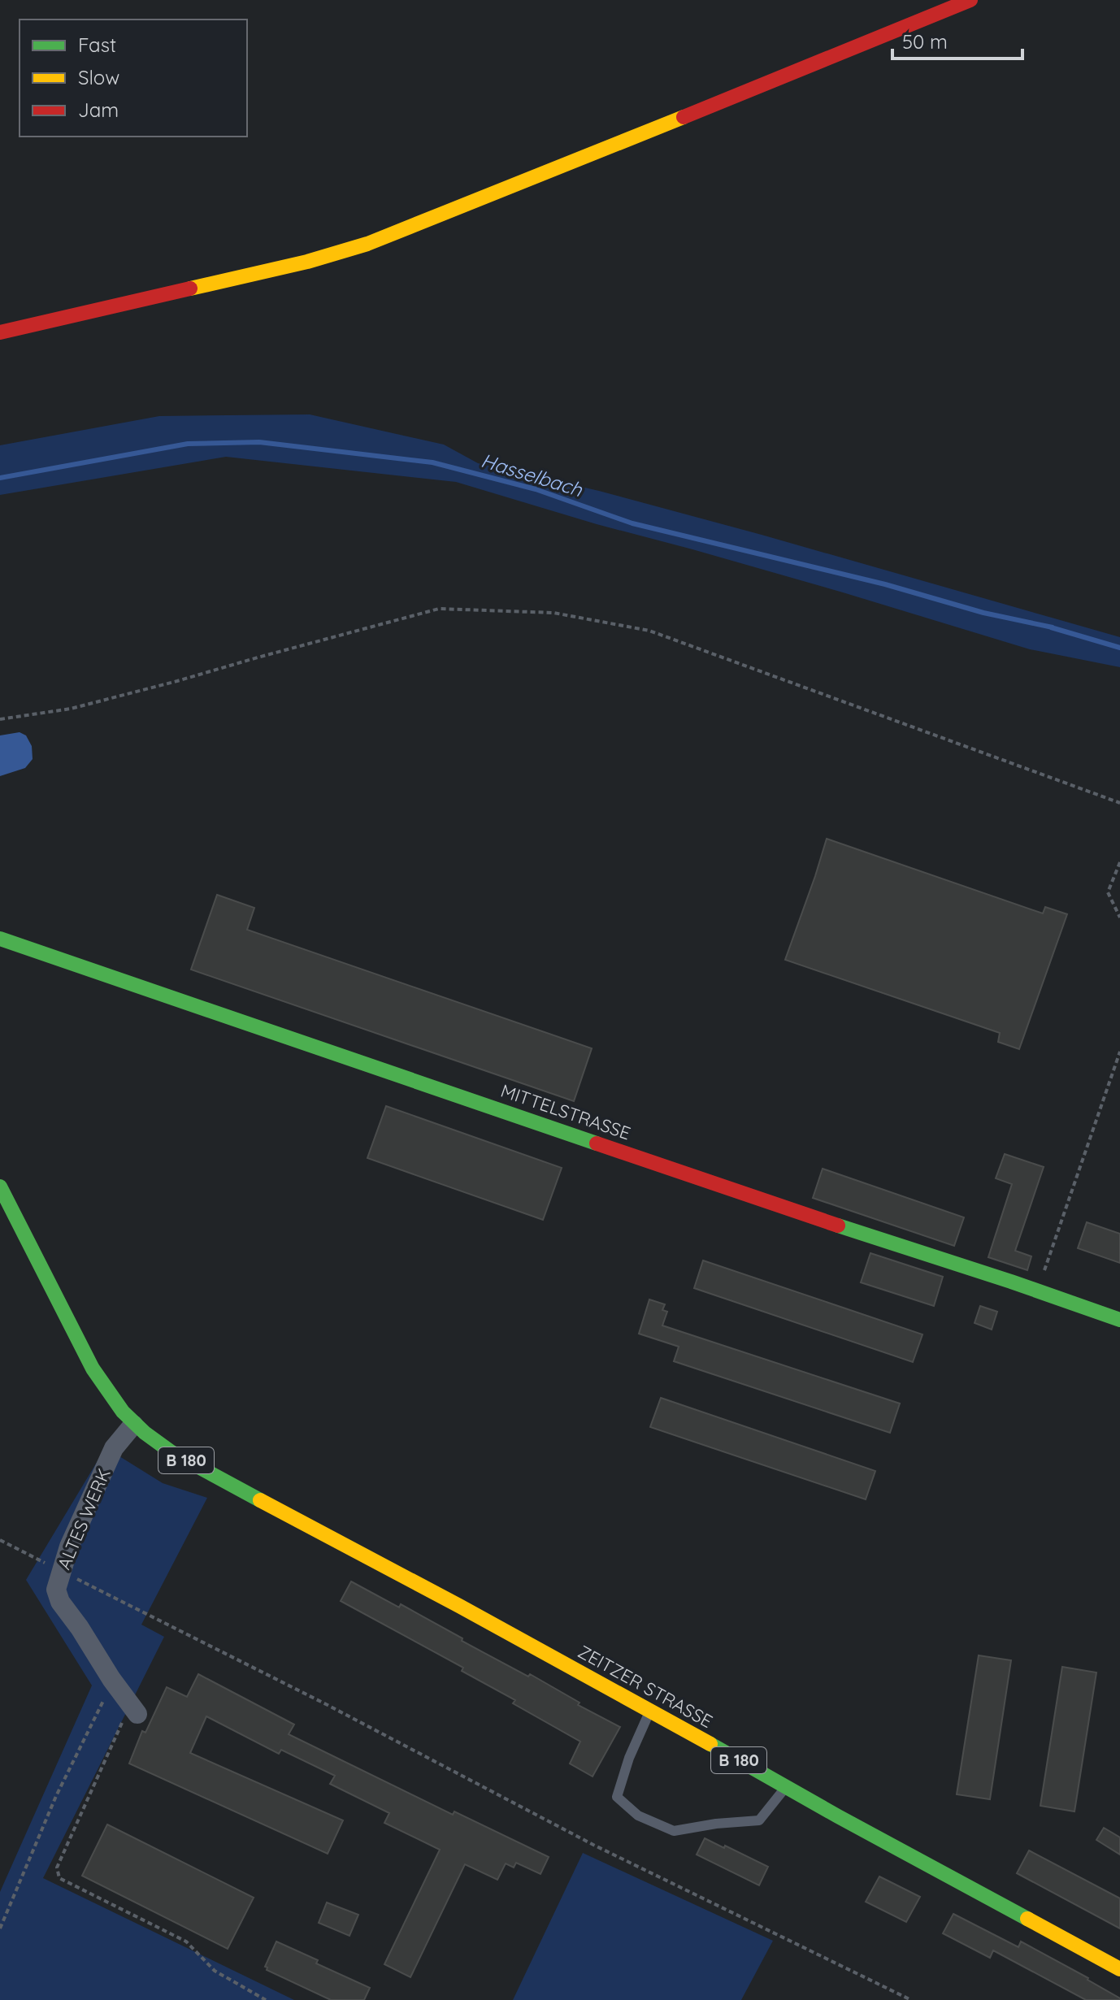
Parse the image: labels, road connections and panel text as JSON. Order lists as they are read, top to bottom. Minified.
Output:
{"streets":{"street":["MITTELSTRASSE","B 180","ALTES WERK","ZEITZER STRASSE"]},"crossings":[["B 180","ALTES WERK"],["B 180","ZEITZER STRASSE"],["ALTES WERK","ZEITZER STRASSE"]],"water":["Hasselbach"],"legend":["Fast","Slow","Jam"],"scale_bar":"50 m"}
